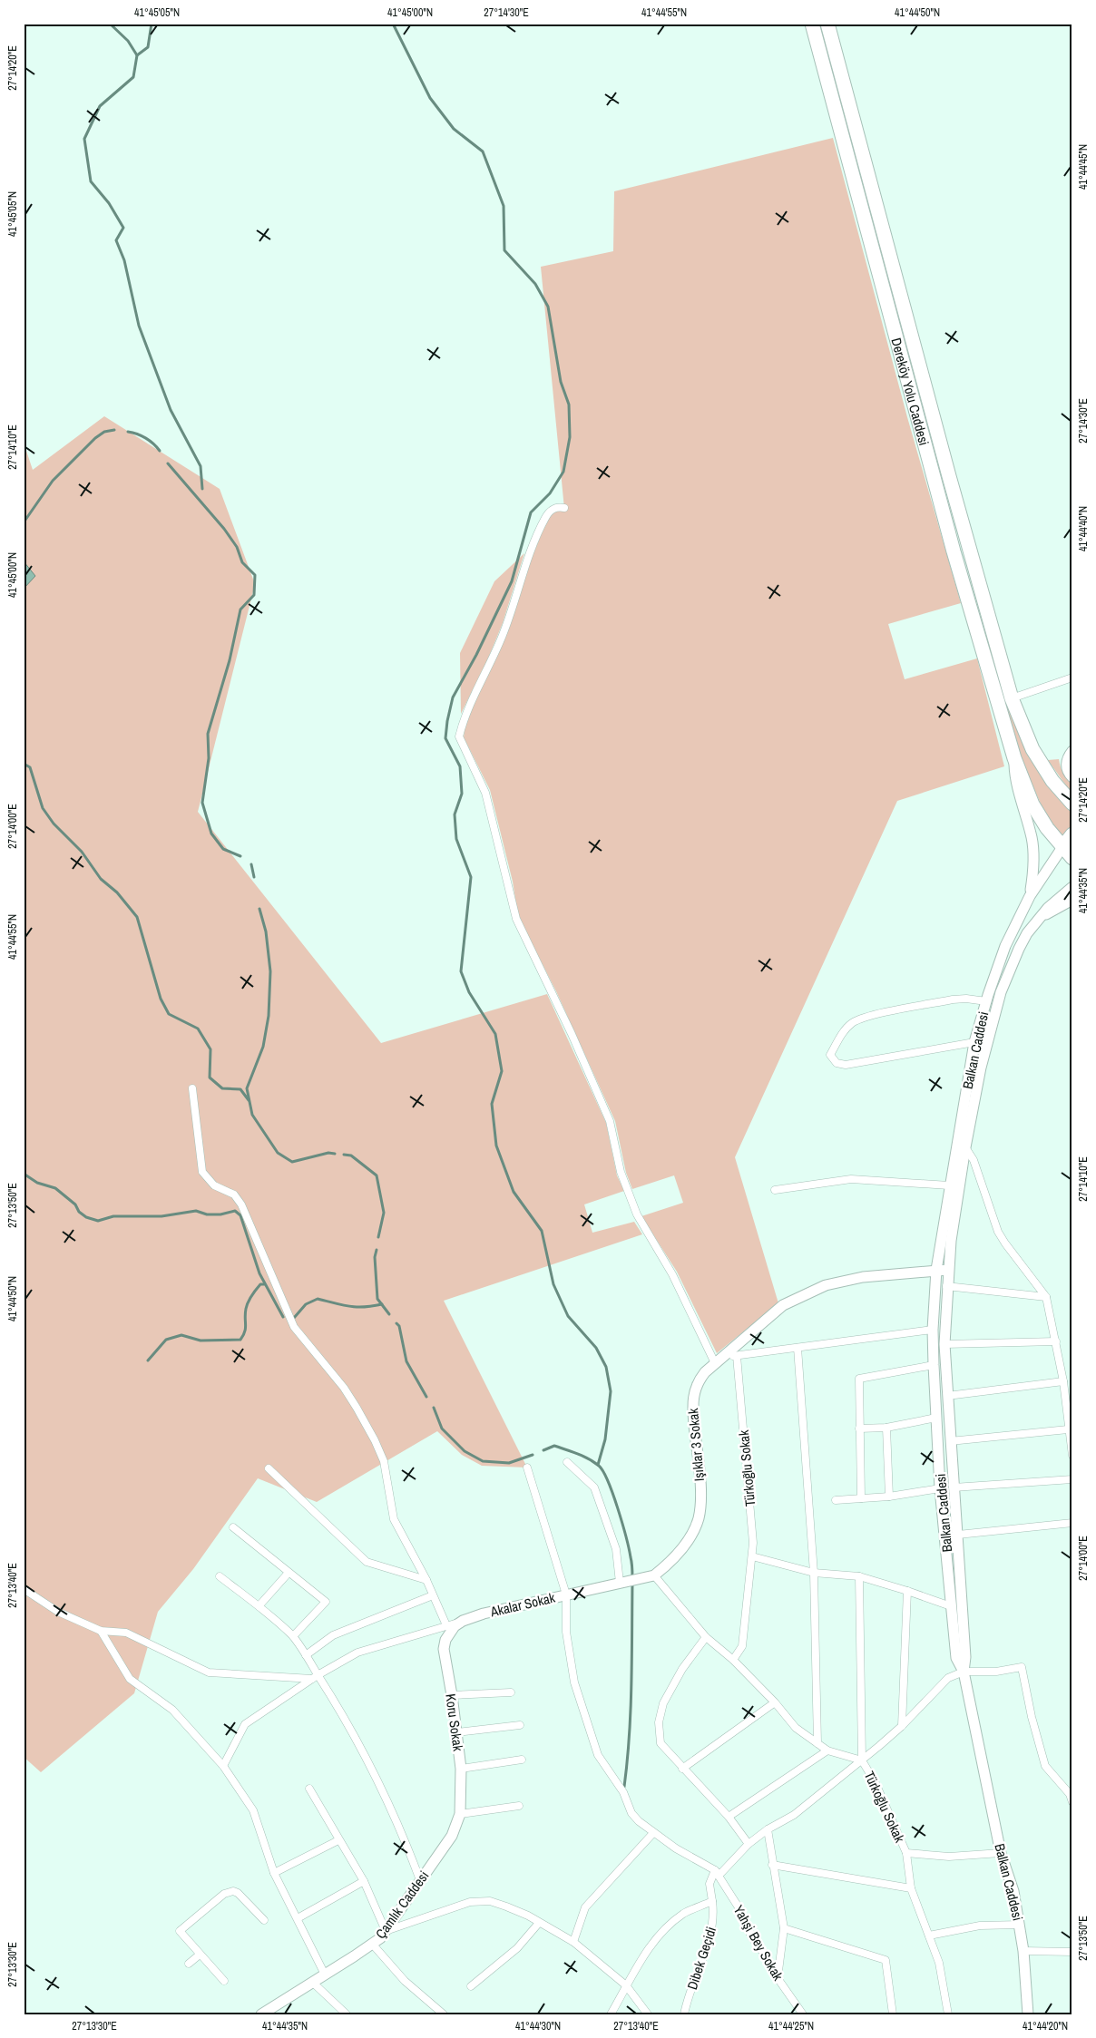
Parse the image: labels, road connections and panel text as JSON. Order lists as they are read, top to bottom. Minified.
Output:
{"streets":{"highway":["Dereköy Yolu Caddesi"],"main road":["Balkan Caddesi","Işıklar 3 Sokak","Akalar Sokak","Koru Sokak","Çamlık Caddesi"],"street":["Türkoğlu Sokak","Yahşi Bey Sokak","Dibek Geçidi"]},"crossings":[["Dereköy Yolu Caddesi","Balkan Caddesi"],["Balkan Caddesi","Işıklar 3 Sokak"],["Işıklar 3 Sokak","Türkoğlu Sokak"],["Işıklar 3 Sokak","Akalar Sokak"],["Türkoğlu Sokak","Akalar Sokak"],["Akalar Sokak","Koru Sokak"],["Koru Sokak","Çamlık Caddesi"],["Yahşi Bey Sokak","Dibek Geçidi"]],"coordinates":["41°45'05\"N","41°45'00\"N","27°14'30\"E","41°44'55\"N","41°44'50\"N","27°14'20\"E","41°44'45\"N","27°14'10\"E","41°44'40\"N","27°14'00\"E","41°44'35\"N","27°13'50\"E","27°13'40\"E","27°13'30\"E","41°44'30\"N","41°44'25\"N","41°44'20\"N"]}
